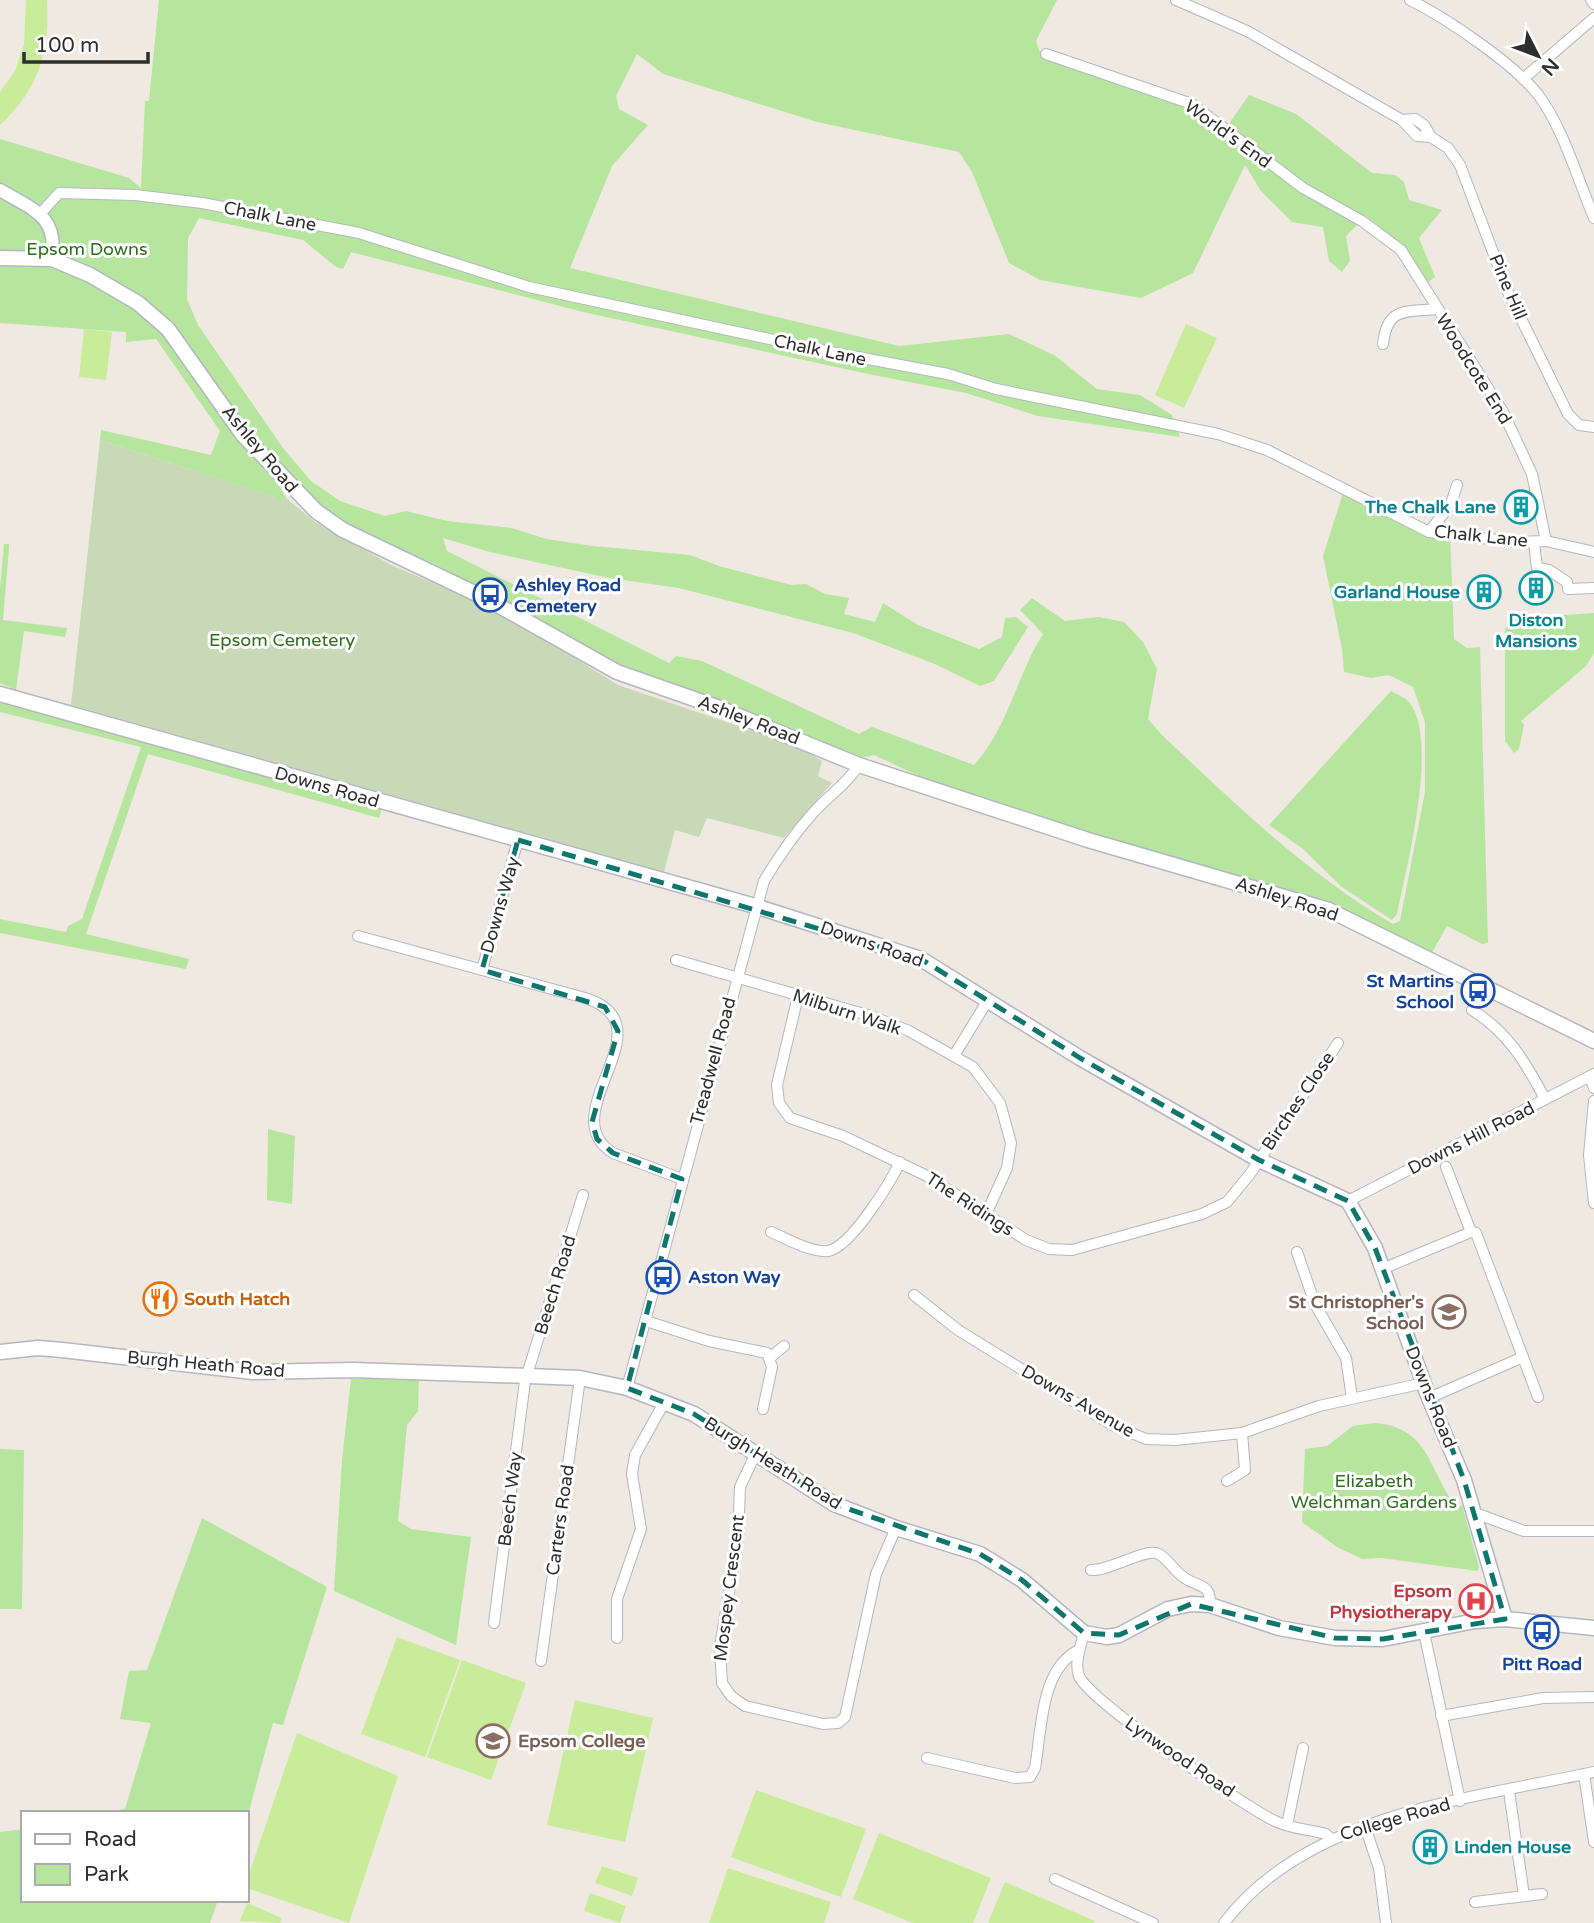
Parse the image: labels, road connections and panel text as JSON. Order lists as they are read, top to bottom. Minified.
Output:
{"streets":{"main road":["Ashley Road","Downs Road","Burgh Heath Road"],"street":["World's End","Chalk Lane","Pine Hill","Woodcote End","Downs Way","Milburn Walk","Treadwell Road","Birches Close","Downs Hill Road","The Ridings","Beech Road","Downs Avenue","Beech Way","Carters Road","Mospey Crescent","Lynwood Road","College Road"]},"crossings":[["World's End","Woodcote End"],["Chalk Lane","Woodcote End"],["Ashley Road","Treadwell Road"],["Downs Road","Downs Way"],["Downs Road","Treadwell Road"],["Downs Road","Birches Close"],["Downs Road","Downs Hill Road"],["Downs Road","The Ridings"],["Downs Road","Downs Avenue"],["Downs Way","Treadwell Road"],["Milburn Walk","Treadwell Road"],["Milburn Walk","The Ridings"],["Treadwell Road","Burgh Heath Road"],["Birches Close","The Ridings"],["Beech Road","Burgh Heath Road"],["Beech Road","Beech Way"],["Burgh Heath Road","Beech Way"],["Burgh Heath Road","Carters Road"],["Burgh Heath Road","Mospey Crescent"],["Burgh Heath Road","Lynwood Road"],["Lynwood Road","College Road"]],"parks":["Epsom Downs","Epsom Cemetery","Elizabeth Welchman Gardens"],"places":{"building":["The Chalk Lane","Diston Mansions","Garland House","Linden House"],"bus stop":["Ashley Road Cemetery","St Martins School","Aston Way","Pitt Road"],"restaurant":["South Hatch"],"school or university":["St Christopher's School","Epsom College"],"hospital":["Epsom Physiotherapy"]},"legend":["Road","Park"],"scale_bar":"100 m","north":"bottom right"}
